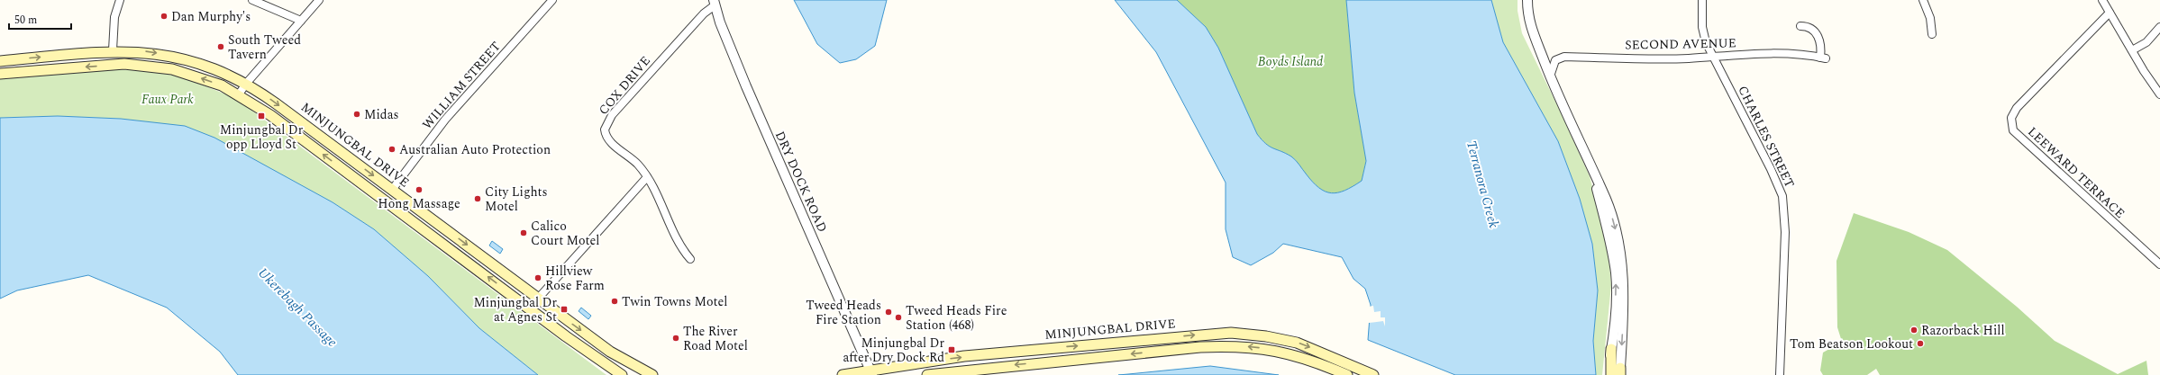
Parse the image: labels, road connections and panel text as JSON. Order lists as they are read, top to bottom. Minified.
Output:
{"streets":{"main road":["MINJUNGBAL DRIVE"],"street":["SECOND AVENUE","WILLIAM STREET","COX DRIVE","CHARLES STREET","LEEWARD TERRACE","DRY DOCK ROAD"]},"crossings":[["SECOND AVENUE","CHARLES STREET"],["WILLIAM STREET","MINJUNGBAL DRIVE"],["COX DRIVE","DRY DOCK ROAD"],["MINJUNGBAL DRIVE","DRY DOCK ROAD"]],"water":["Terranora Creek","Ukerebagh Passage"],"parks":["Boyds Island","Faux Park"],"places":{"other":["Dan Murphy's","South Tweed Tavern","Midas","Australian Auto Protection","Hong Massage","City Lights Motel","Calico Court Motel","Hillview Rose Farm","Twin Towns Motel","Tweed Heads Fire Station","Tweed Heads Fire Station (468)","Razorback Hill","The River Road Motel","Tom Beatson Lookout"],"transit":["Minjungbal Dr opp Lloyd St","Minjungbal Dr at Agnes St","Minjungbal Dr after Dry Dock Rd"]},"scale_bar":"50 m"}
